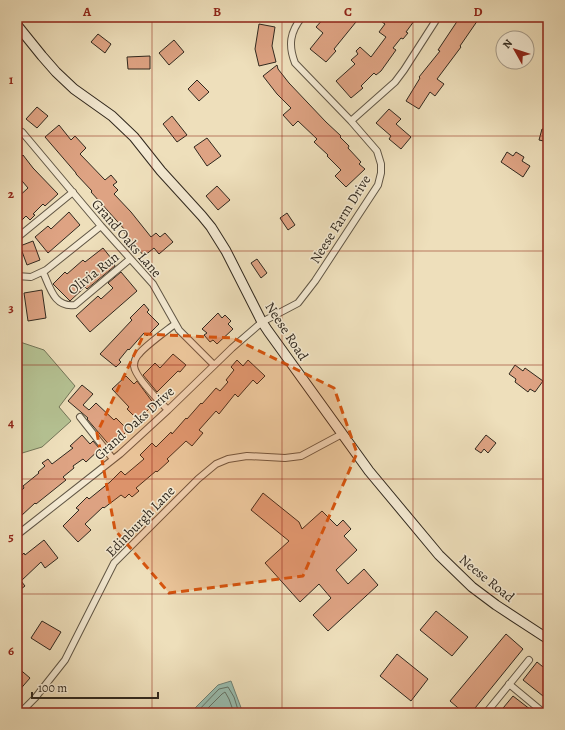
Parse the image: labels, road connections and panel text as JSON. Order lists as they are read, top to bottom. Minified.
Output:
{"streets":{"street":["Neese Farm Drive","Grand Oaks Lane","Olivia Run","Neese Road","Grand Oaks Drive","Edinburgh Lane"]},"crossings":[["Neese Farm Drive","Neese Road"],["Neese Farm Drive","Grand Oaks Drive"],["Grand Oaks Lane","Olivia Run"],["Grand Oaks Lane","Grand Oaks Drive"],["Neese Road","Grand Oaks Drive"],["Neese Road","Edinburgh Lane"]],"scale_bar":"100 m","north":"top left","grid":{"columns":["A","B","C","D"],"rows":["1","2","3","4","5","6"]}}
